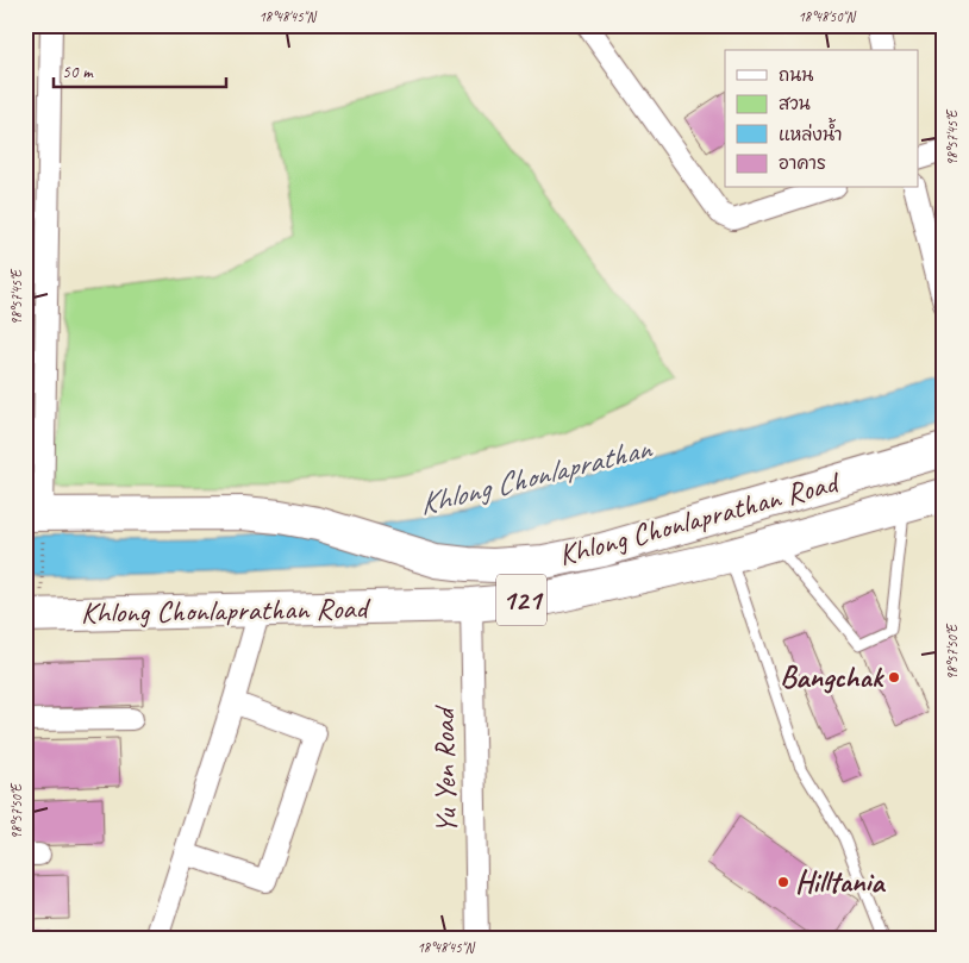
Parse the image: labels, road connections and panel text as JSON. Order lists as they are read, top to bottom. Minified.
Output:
{"streets":{"main road":["Khlong Chonlaprathan Road","121"],"street":["Yu Yen Road"]},"crossings":[["Khlong Chonlaprathan Road","Yu Yen Road"]],"water":["Khlong Chonlaprathan"],"places":["Bangchak","Hilltania"],"legend":["ถนน","สวน","แหล่งน้ำ","อาคาร"],"scale_bar":"50 m","coordinates":["18°48'45\"N","18°48'50\"N","98°57'45\"E","98°57'50\"E"]}
